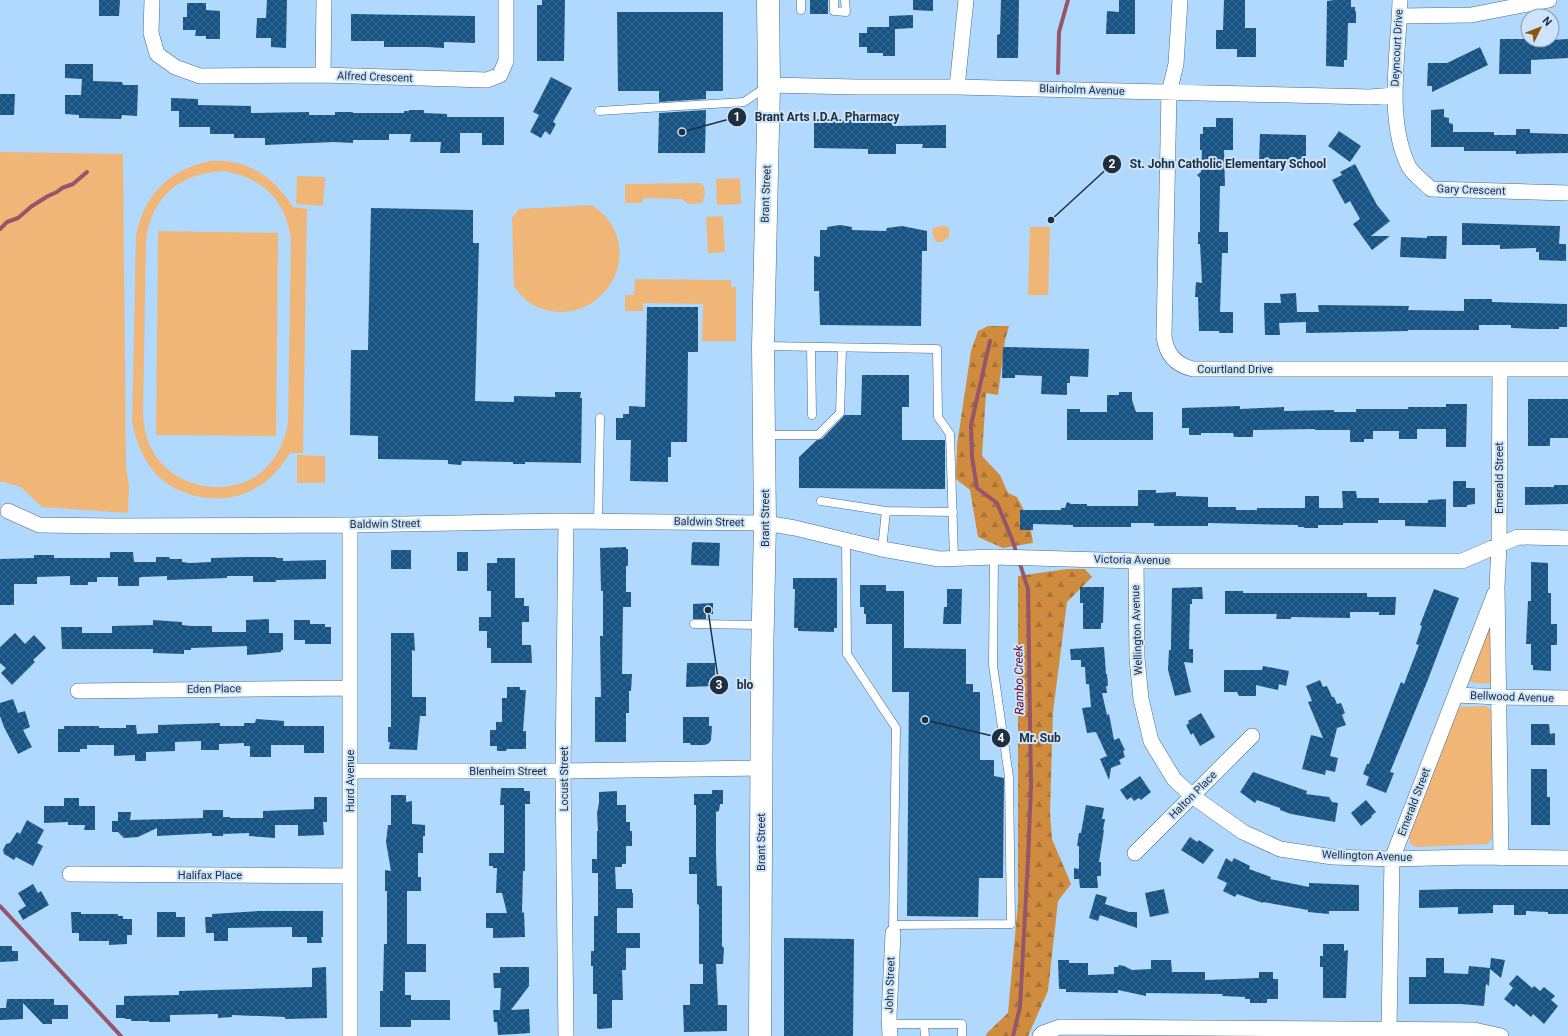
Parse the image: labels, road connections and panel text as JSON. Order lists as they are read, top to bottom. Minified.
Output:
{"streets":{"main road":["Brant Street"],"street":["Deyncourt Drive","Alfred Crescent","Blairholm Avenue","Gary Crescent","Courtland Drive","Emerald Street","Baldwin Street","Victoria Avenue","Wellington Avenue","Eden Place","Bellwood Avenue","Blenheim Street","Locust Street","Hurd Avenue","Halton Place","Halifax Place","John Street"]},"crossings":[["Deyncourt Drive","Blairholm Avenue"],["Deyncourt Drive","Gary Crescent"],["Blairholm Avenue","Gary Crescent"],["Blairholm Avenue","Brant Street"],["Blairholm Avenue","Courtland Drive"],["Brant Street","Baldwin Street"],["Brant Street","Victoria Avenue"],["Brant Street","Blenheim Street"],["Courtland Drive","Emerald Street"],["Emerald Street","Victoria Avenue"],["Emerald Street","Wellington Avenue"],["Emerald Street","Bellwood Avenue"],["Baldwin Street","Victoria Avenue"],["Baldwin Street","Locust Street"],["Baldwin Street","Hurd Avenue"],["Victoria Avenue","Wellington Avenue"],["Wellington Avenue","Halton Place"],["Eden Place","Hurd Avenue"],["Blenheim Street","Locust Street"],["Blenheim Street","Hurd Avenue"],["Hurd Avenue","Halifax Place"]],"water":["Rambo Creek"],"places":["Brant Arts I.D.A. Pharmacy","St. John Catholic Elementary School","blo","Mr. Sub"],"north":"top right"}
